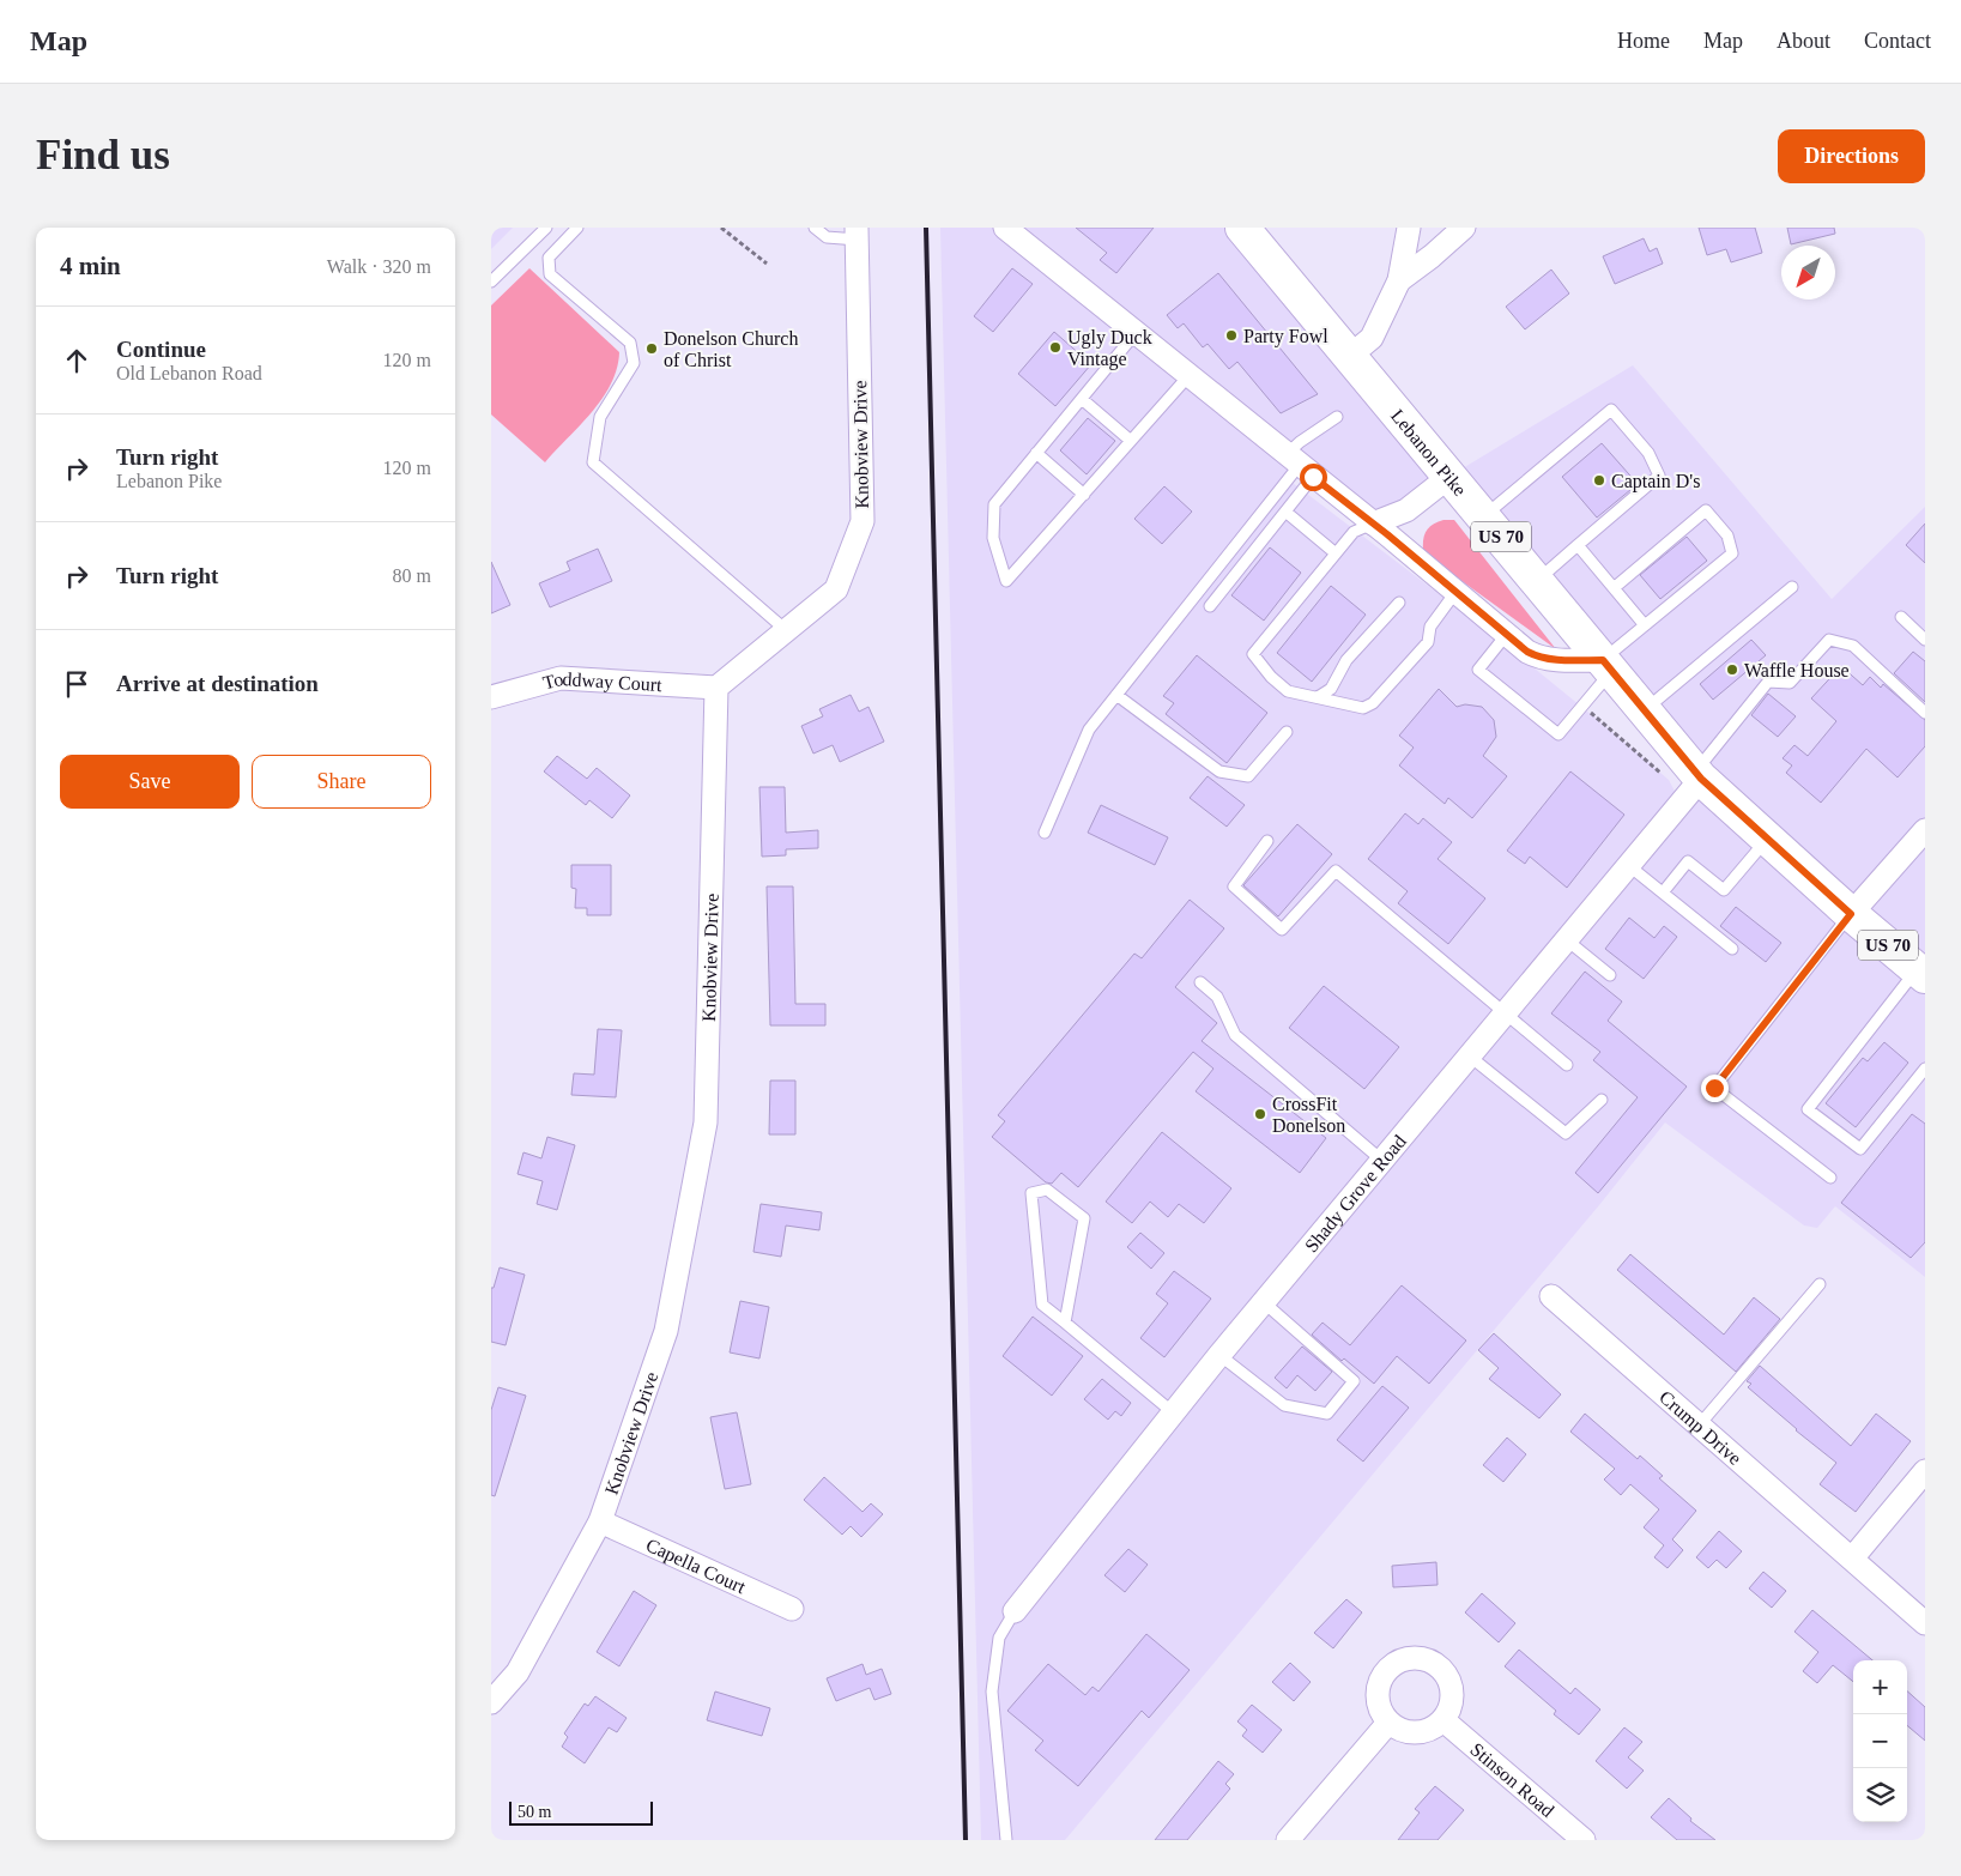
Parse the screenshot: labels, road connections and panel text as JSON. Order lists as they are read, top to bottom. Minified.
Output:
{"streets":{"main road":["Lebanon Pike","US 70"],"street":["Knobview Drive","Toddway Court","Shady Grove Road","Crump Drive","Capella Court","Stinson Road"]},"crossings":[["Knobview Drive","Toddway Court"],["Knobview Drive","Capella Court"],["Lebanon Pike","Shady Grove Road"]],"places":["Party Fowl","Ugly Duck Vintage","Donelson Church of Christ","Captain D's","Waffle House","CrossFit Donelson"],"scale_bar":"50 m","north":"bottom left","page":{"header":"Map","nav":["Home","Map","About","Contact"],"buttons":["Directions",["Save","Share"]],"title":"Find us","heading":["4 min","Walk · 320 m"],"list":[["Continue","Old Lebanon Road","120 m"],["Turn right","Lebanon Pike","120 m"],["Turn right","80 m"],"Arrive at destination"],"map_buttons":["+","−"],"scale":"50 m"}}
